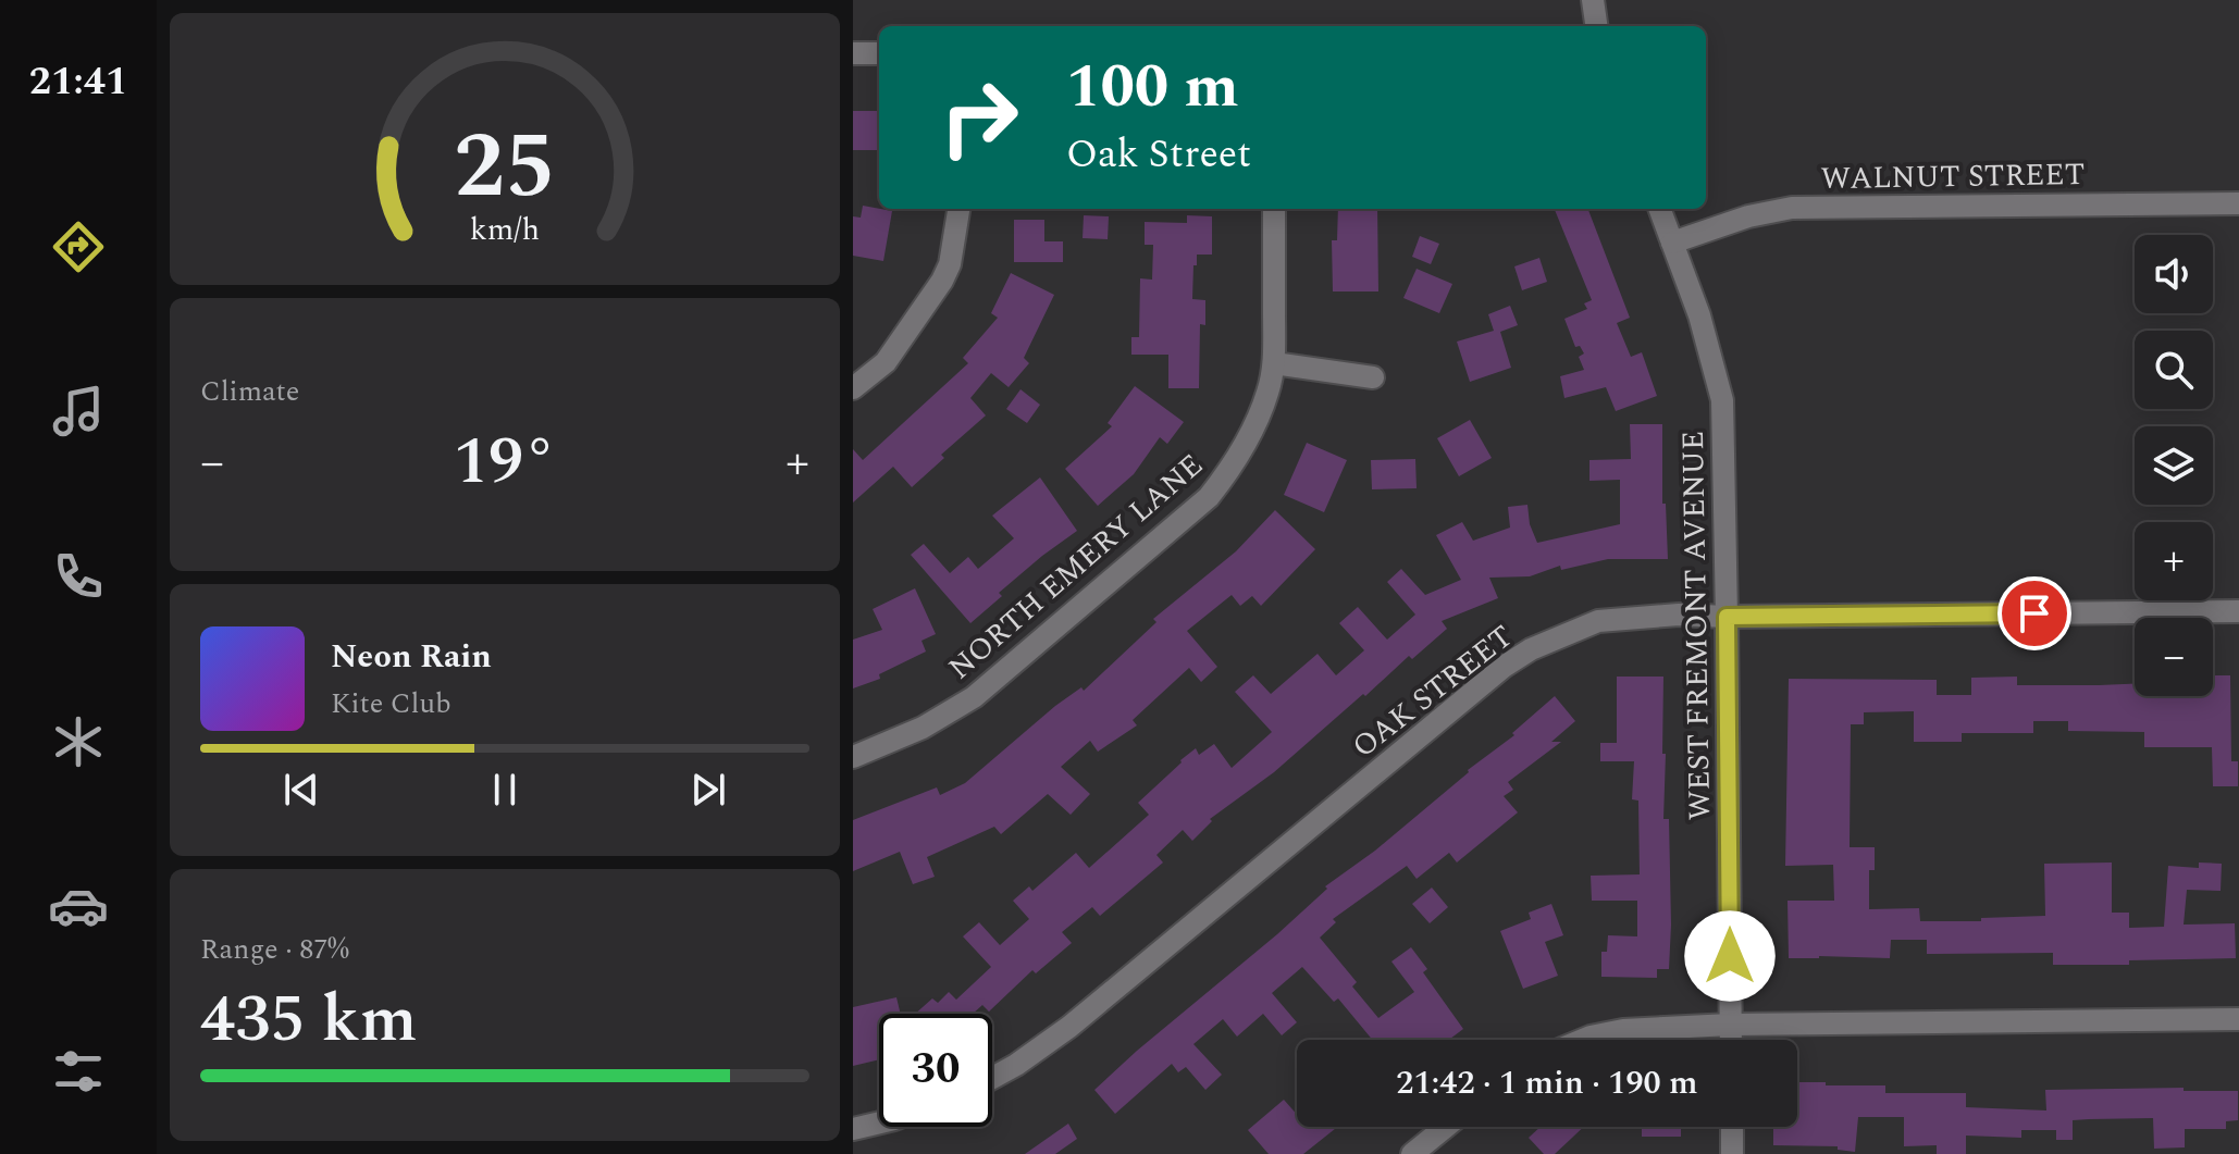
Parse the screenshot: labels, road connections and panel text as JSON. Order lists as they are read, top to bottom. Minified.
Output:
{"streets":{"street":["WALNUT STREET","NORTH EMERY LANE","WEST FREMONT AVENUE","OAK STREET"]},"crossings":[["WALNUT STREET","WEST FREMONT AVENUE"],["WEST FREMONT AVENUE","OAK STREET"]],"page":{"tabs":"21:41","turn":["100 m","Oak Street"],"map_buttons":["+","−"],"tile":["Climate",["Range · 87%","435 km"]],"heat":["−","19°","+"],"song":["Neon Rain","Kite Club"],"limit":"30","trip":"21:42 · 1 min · 190 m","gauge":["25","km/h"]}}
